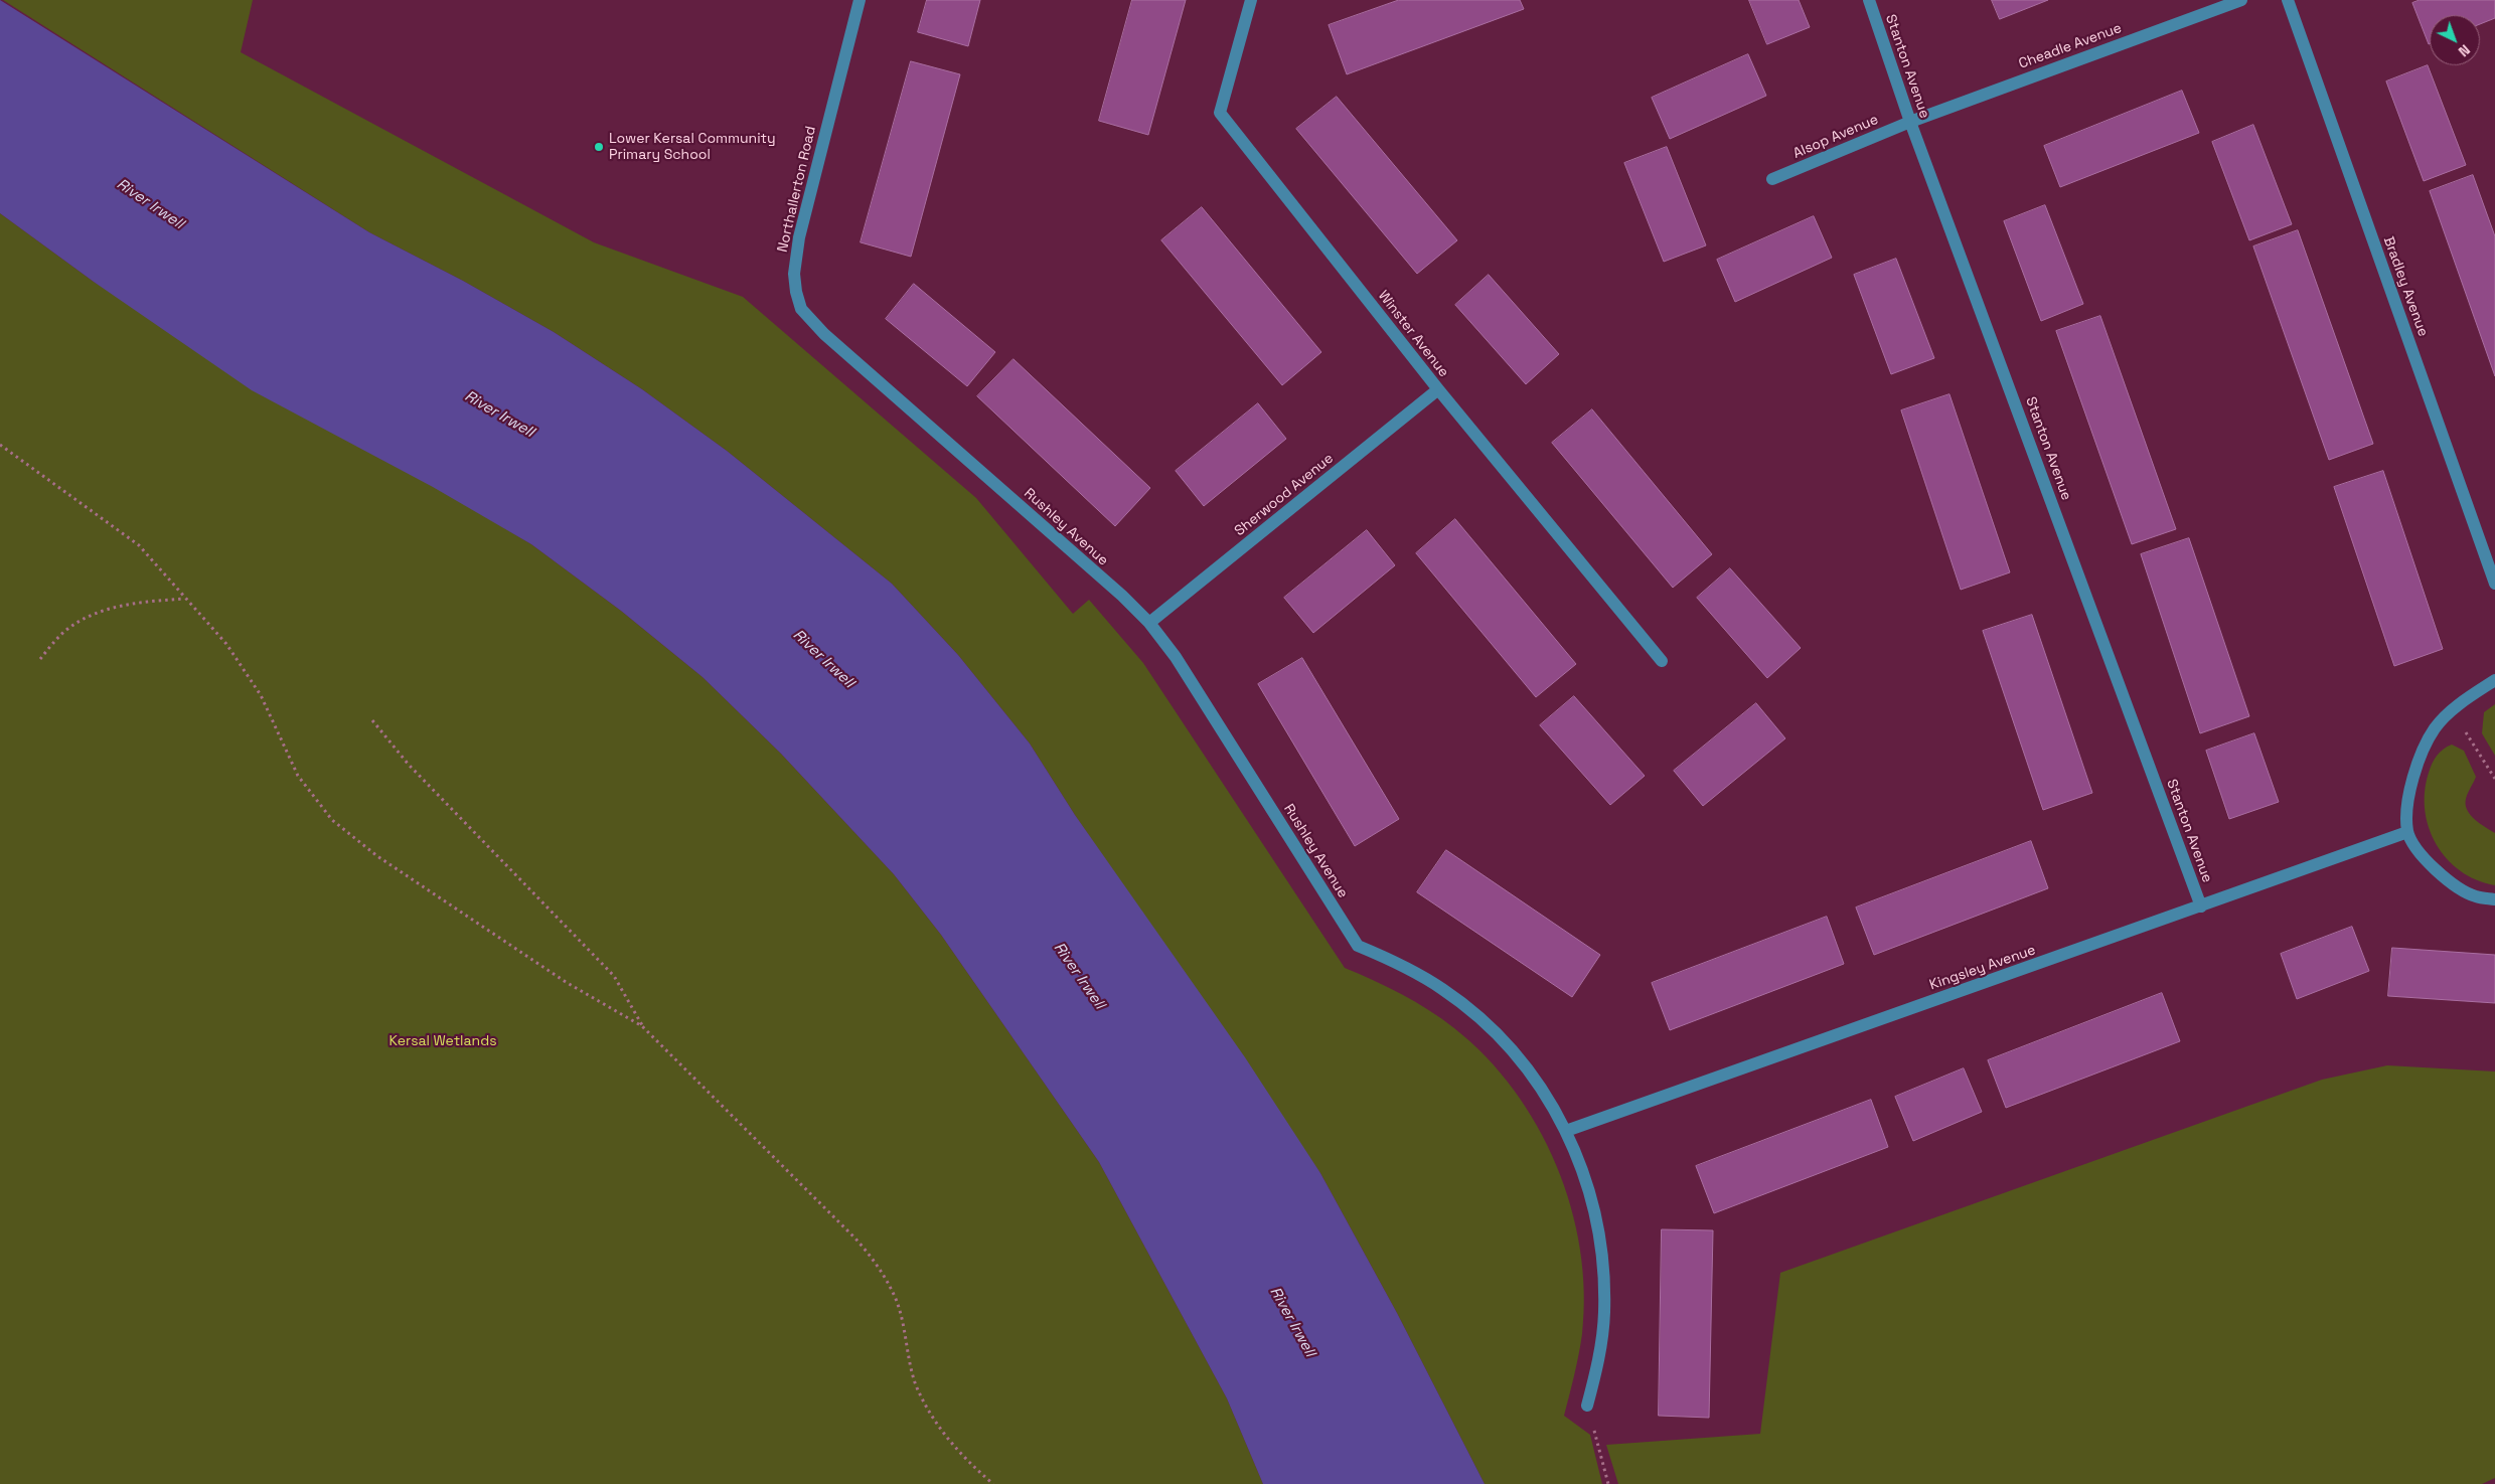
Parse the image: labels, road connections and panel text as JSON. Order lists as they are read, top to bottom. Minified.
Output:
{"streets":{"street":["Cheadle Avenue","Stanton Avenue","Alsop Avenue","Northallerton Road","Bradley Avenue","Winster Avenue","Sherwood Avenue","Rushley Avenue","Kingsley Avenue"]},"crossings":[["Cheadle Avenue","Stanton Avenue"],["Cheadle Avenue","Alsop Avenue"],["Stanton Avenue","Alsop Avenue"],["Stanton Avenue","Kingsley Avenue"],["Northallerton Road","Rushley Avenue"],["Winster Avenue","Sherwood Avenue"],["Sherwood Avenue","Rushley Avenue"],["Rushley Avenue","Kingsley Avenue"]],"water":["River Irwell"],"parks":["Kersal Wetlands"],"places":["Lower Kersal Community Primary School"],"north":"bottom right"}
